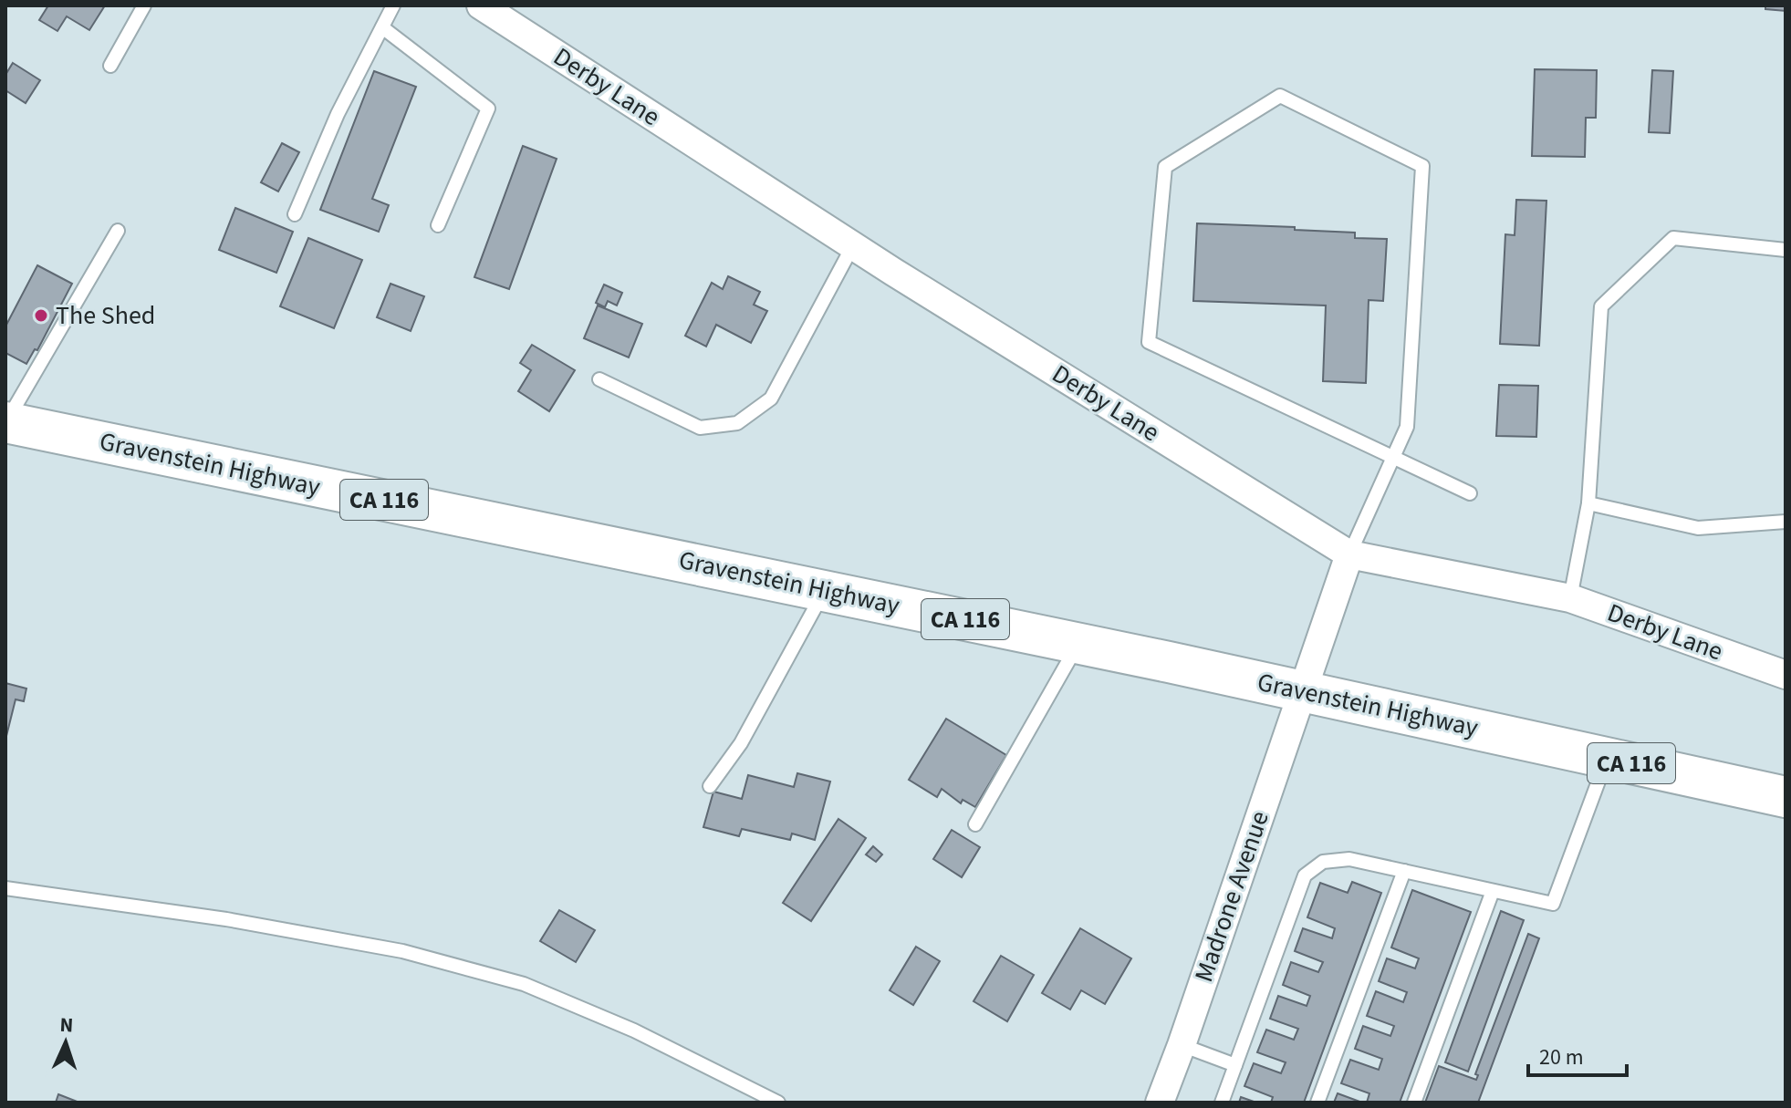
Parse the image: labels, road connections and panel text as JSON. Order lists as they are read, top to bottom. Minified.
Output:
{"streets":{"main road":["Gravenstein Highway","CA 116"],"street":["Derby Lane","Madrone Avenue"]},"crossings":[["Derby Lane","Madrone Avenue"],["Gravenstein Highway","Madrone Avenue"]],"places":["The Shed"],"scale_bar":"20 m","north":"top"}
